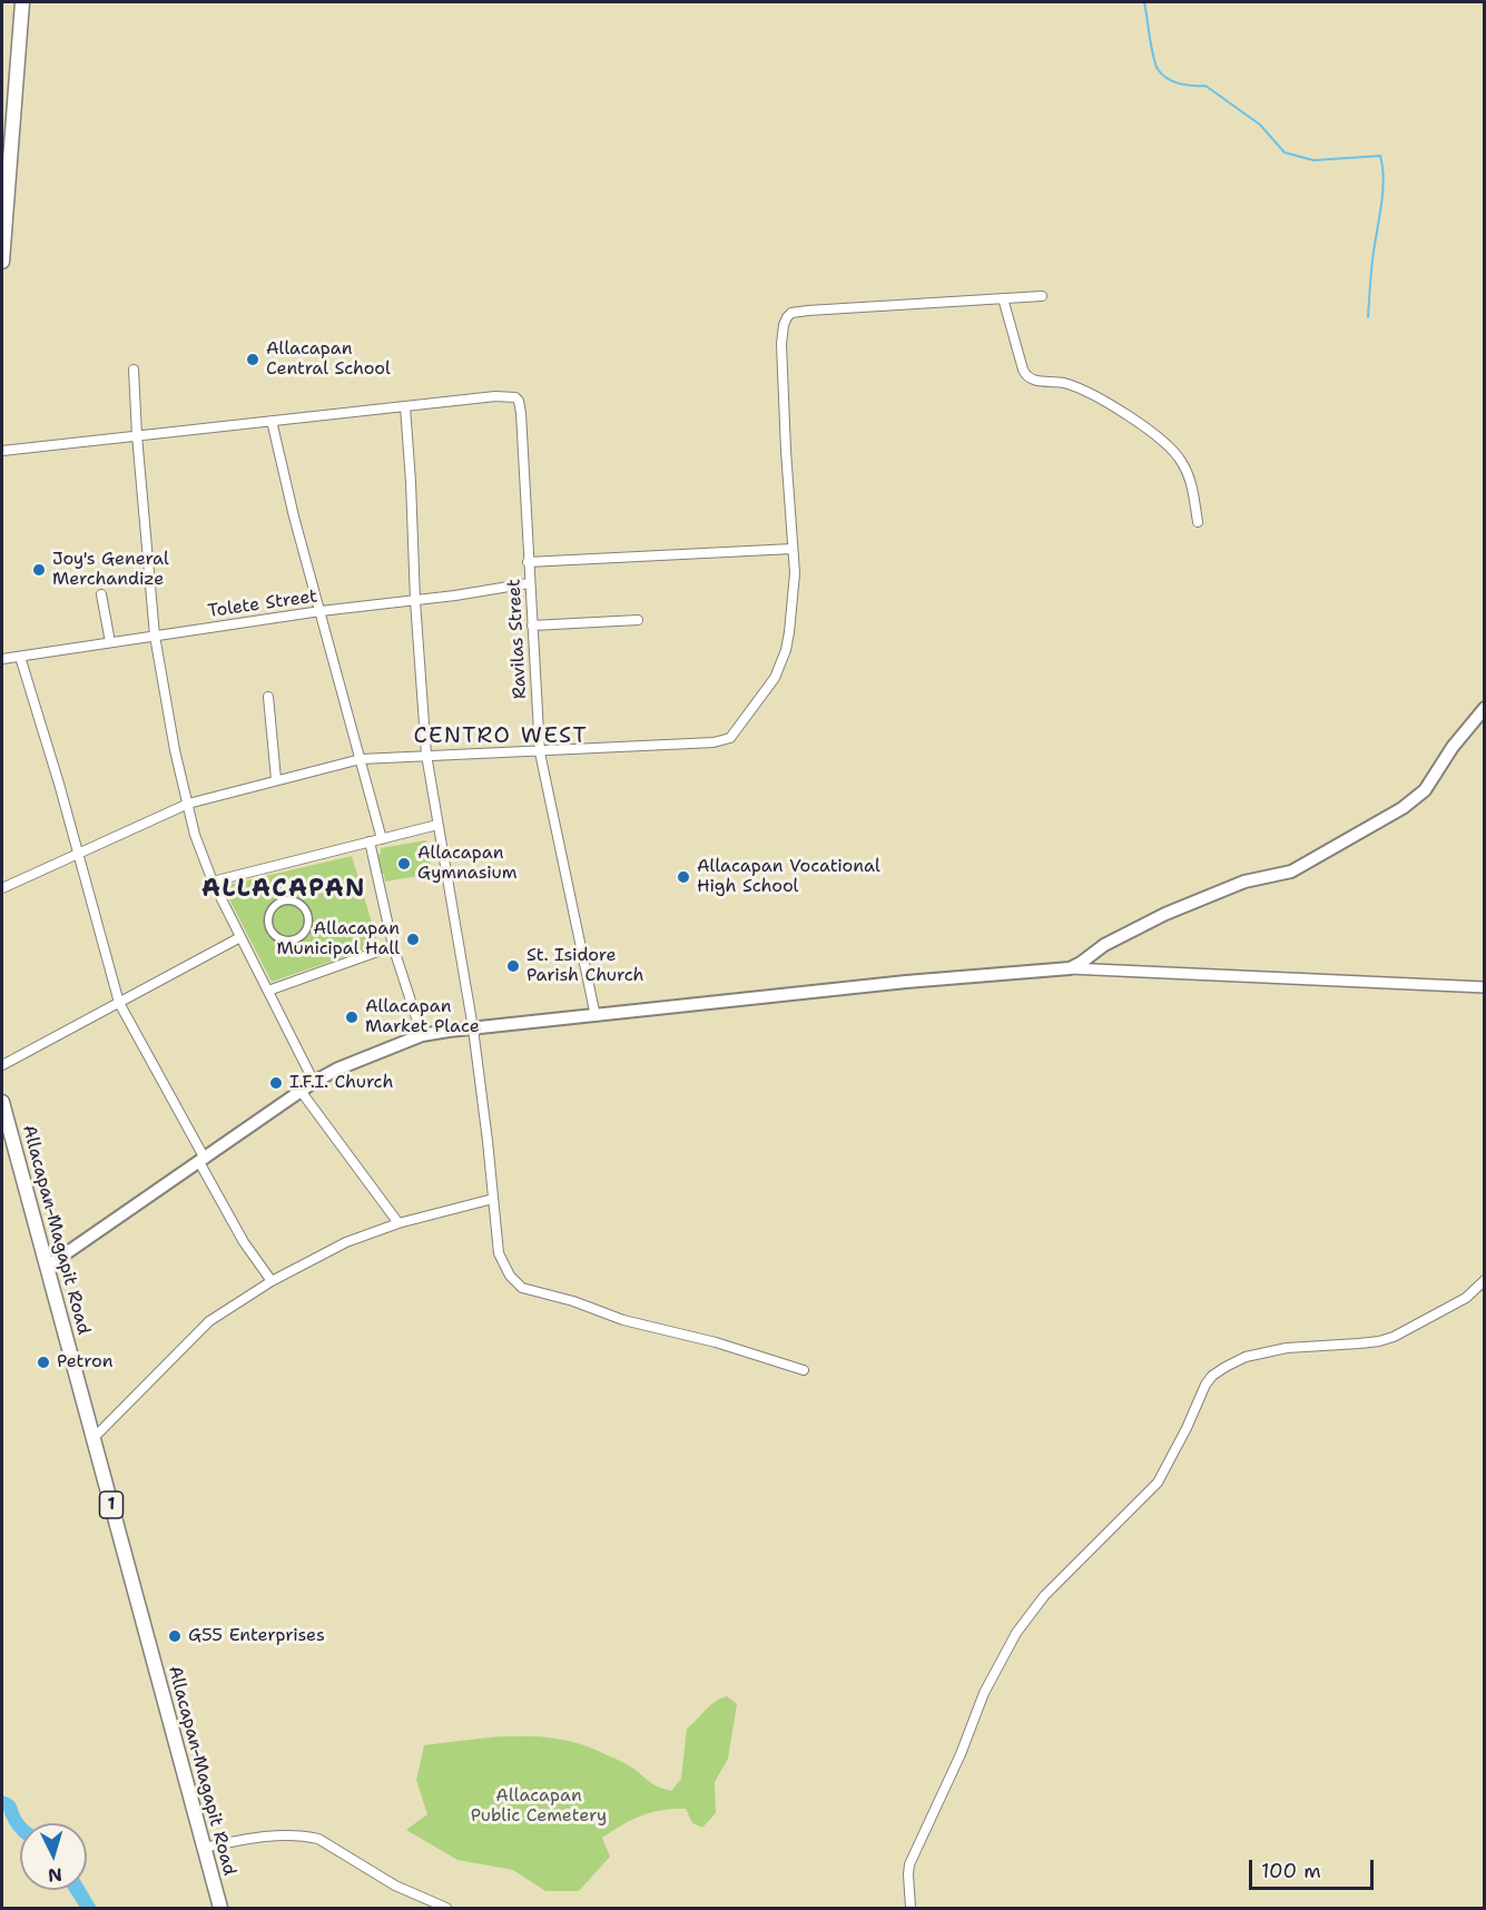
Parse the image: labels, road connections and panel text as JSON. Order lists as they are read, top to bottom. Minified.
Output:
{"streets":{"highway":["Allacapan-Magapit Road","1"],"street":["Tolete Street","Ravilas Street"]},"crossings":[["Tolete Street","Ravilas Street"]],"districts":["CENTRO WEST","ALLACAPAN"],"parks":["Allacapan Public Cemetery"],"places":["Allacapan Central School","Joy's General Merchandize","Allacapan Gymnasium","Allacapan Vocational High School","Allacapan Municipal Hall","St. Isidore Parish Church","Allacapan Market Place","I.F.I. Church","Petron","G55 Enterprises"],"scale_bar":"100 m","north":"bottom"}
